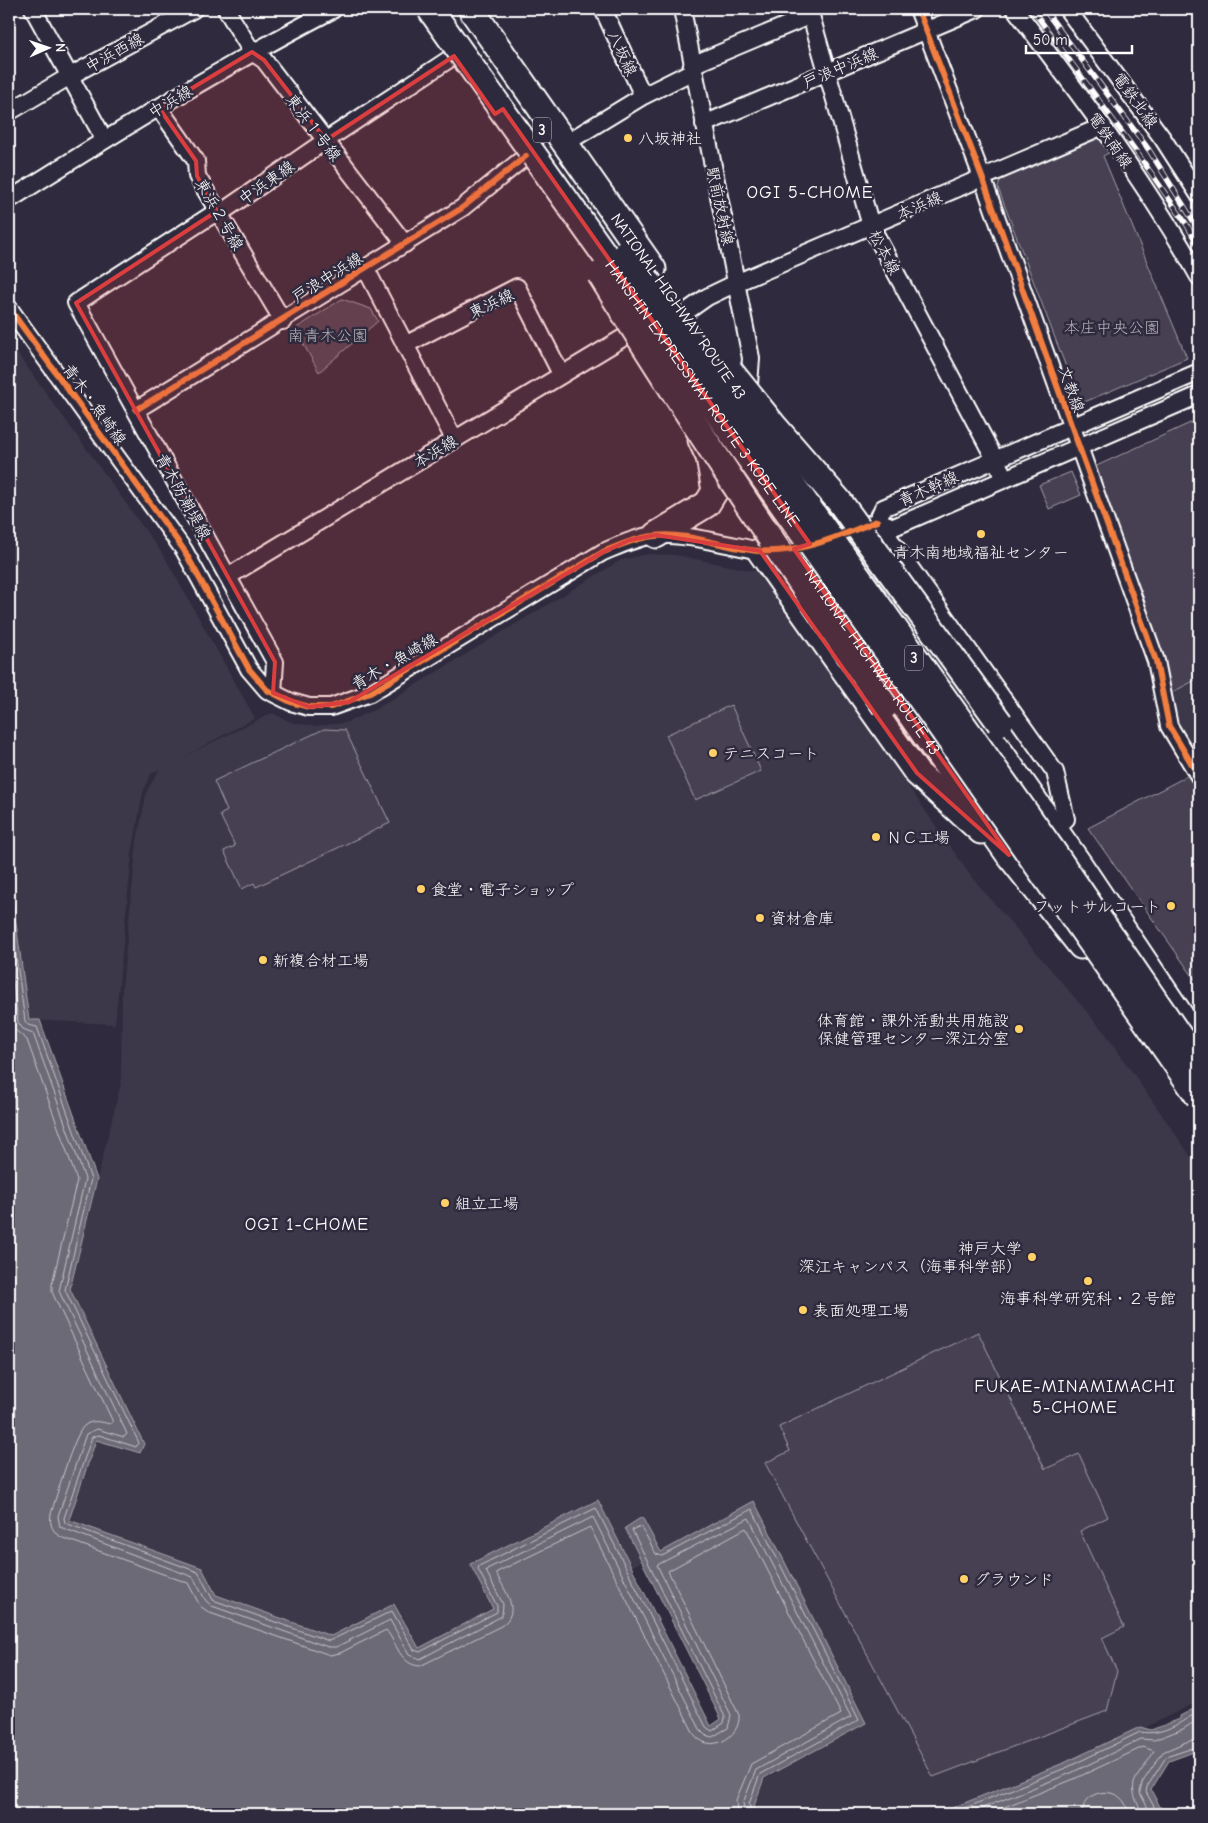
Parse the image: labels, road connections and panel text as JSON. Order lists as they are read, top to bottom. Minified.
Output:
{"streets":{"highway":["3","NATIONAL HIGHWAY ROUTE 43","HANSHIN EXPRESSWAY ROUTE 3 KOBE LINE"],"street":["中浜西線","八坂線","戸浪中浜線","電鉄北線","中浜線","東浜１号線","電鉄南線","中浜東線","本浜線","駅前放射線","東浜２号線","松本線","東浜線","文教線","青木・魚崎線","青木幹線","青木防潮堤線"]},"crossings":[["戸浪中浜線","東浜１号線"],["戸浪中浜線","駅前放射線"],["戸浪中浜線","東浜２号線"],["戸浪中浜線","松本線"],["戸浪中浜線","NATIONAL HIGHWAY ROUTE 43"],["戸浪中浜線","文教線"],["戸浪中浜線","HANSHIN EXPRESSWAY ROUTE 3 KOBE LINE"],["戸浪中浜線","青木防潮堤線"],["中浜線","東浜１号線"],["中浜線","東浜２号線"],["東浜１号線","中浜東線"],["電鉄南線","本浜線"],["中浜東線","東浜２号線"],["中浜東線","NATIONAL HIGHWAY ROUTE 43"],["中浜東線","青木防潮堤線"],["本浜線","駅前放射線"],["本浜線","松本線"],["本浜線","東浜線"],["本浜線","NATIONAL HIGHWAY ROUTE 43"],["本浜線","文教線"],["本浜線","青木防潮堤線"],["駅前放射線","NATIONAL HIGHWAY ROUTE 43"],["松本線","青木幹線"],["NATIONAL HIGHWAY ROUTE 43","HANSHIN EXPRESSWAY ROUTE 3 KOBE LINE"],["NATIONAL HIGHWAY ROUTE 43","青木・魚崎線"],["文教線","青木幹線"],["青木・魚崎線","青木幹線"],["青木・魚崎線","青木防潮堤線"]],"districts":["OGI 5-CHOME","OGI 1-CHOME","FUKAE-MINAMIMACHI 5-CHOME"],"parks":["本庄中央公園","南青木公園"],"places":["八坂神社","青木南地域福祉センター","テニスコート","ＮＣ工場","食堂・電子ショップ","フットサルコート","資材倉庫","新複合材工場","体育館・課外活動共用施設 保健管理センター深江分室","組立工場","神戸大学 深江キャンパス（海事科学部）","海事科学研究科・２号館","表面処理工場","グラウンド"],"scale_bar":"50 m","north":"right"}
